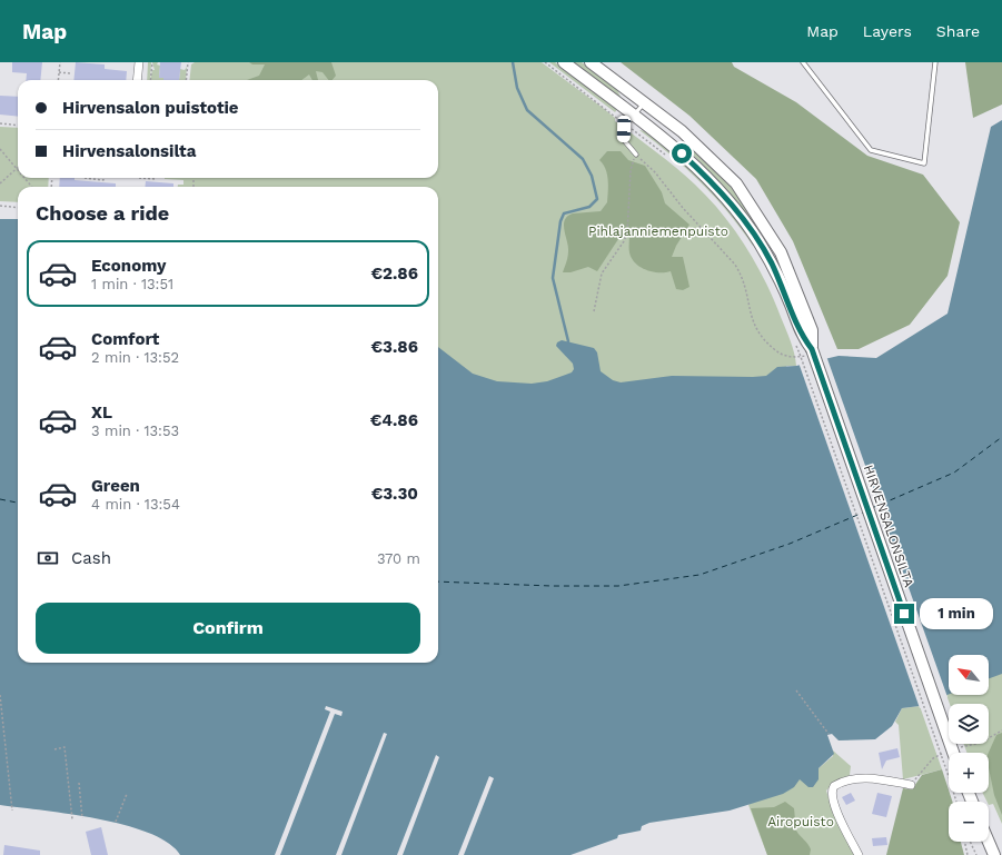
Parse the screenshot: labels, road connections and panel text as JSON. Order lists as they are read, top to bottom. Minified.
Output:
{"streets":{"main road":["HIRVENSALONSILTA"]},"parks":["Pihlajanniemenpuisto","Airopuisto"],"north":"top left","page":{"header":"Map","nav":["Map","Layers","Share"],"banner":["Hirvensalon puistotie","Hirvensalonsilta"],"heading":"Choose a ride","list":[{"name":"Economy","note":"1 min · 13:51","value":"€2.86"},{"name":"Comfort","note":"2 min · 13:52","value":"€3.86"},{"name":"XL","note":"3 min · 13:53","value":"€4.86"},{"name":"Green","note":"4 min · 13:54","value":"€3.30"}],"pay":["Cash","370 m"],"buttons":"Confirm","bubble":"1 min","map_buttons":["+","−"]}}
